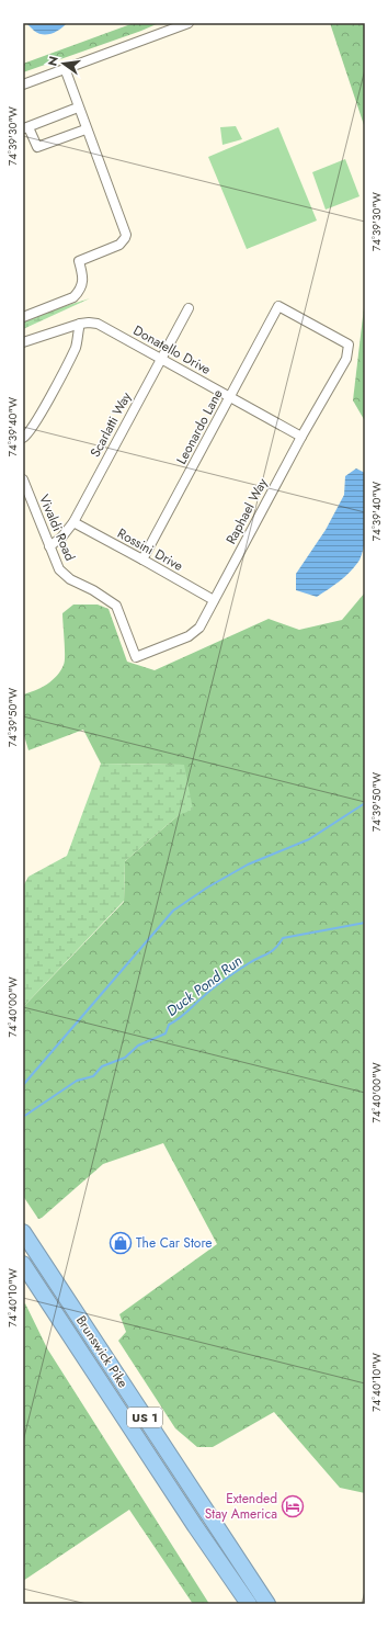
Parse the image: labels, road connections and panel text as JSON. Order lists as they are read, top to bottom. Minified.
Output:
{"streets":{"highway":["Brunswick Pike","US 1"],"street":["Donatello Drive","Scarlatti Way","Leonardo Lane","Raphael Way","Vivaldi Road","Rossini Drive"]},"crossings":[["Donatello Drive","Scarlatti Way"],["Donatello Drive","Leonardo Lane"],["Donatello Drive","Raphael Way"],["Scarlatti Way","Vivaldi Road"],["Scarlatti Way","Rossini Drive"],["Leonardo Lane","Raphael Way"],["Leonardo Lane","Rossini Drive"],["Raphael Way","Vivaldi Road"],["Raphael Way","Rossini Drive"]],"water":["Duck Pond Run"],"places":{"shop":["The Car Store"],"hotel":["Extended Stay America"]},"north":"left","coordinates":["74°39'30\"W","74°39'40\"W","74°39'50\"W","74°40'00\"W","74°40'10\"W"]}
